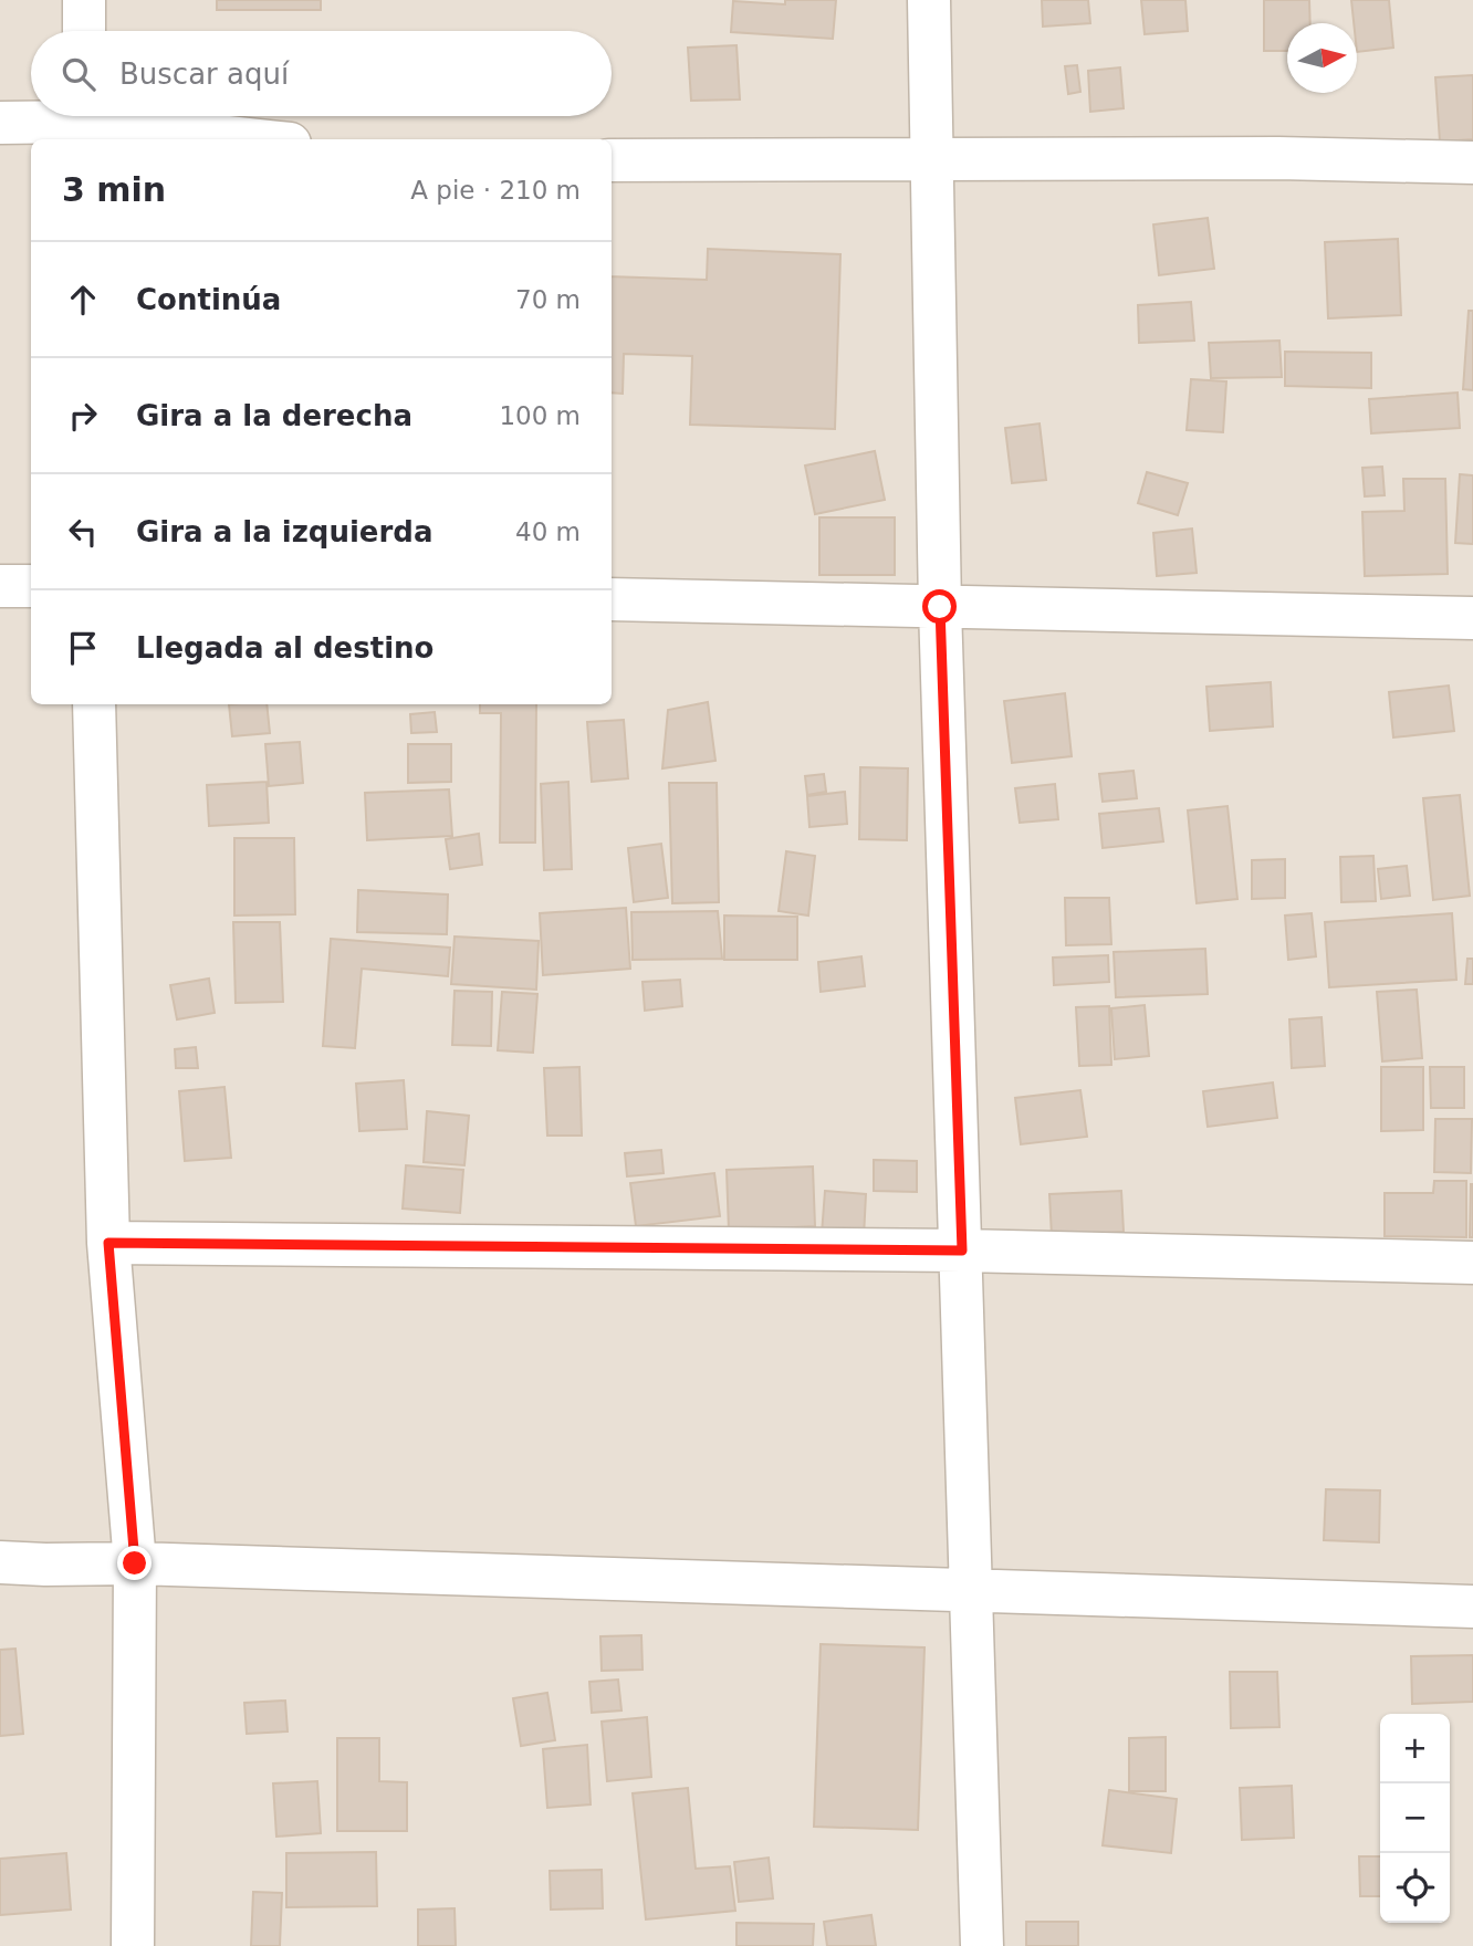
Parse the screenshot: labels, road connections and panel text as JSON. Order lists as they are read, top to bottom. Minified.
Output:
{"north":"right","page":{"search":"Buscar aquí","heading":["3 min","A pie · 210 m"],"list":[["Continúa","70 m"],["Gira a la derecha","100 m"],["Gira a la izquierda","40 m"],"Llegada al destino"],"map_buttons":["+","−"]}}
